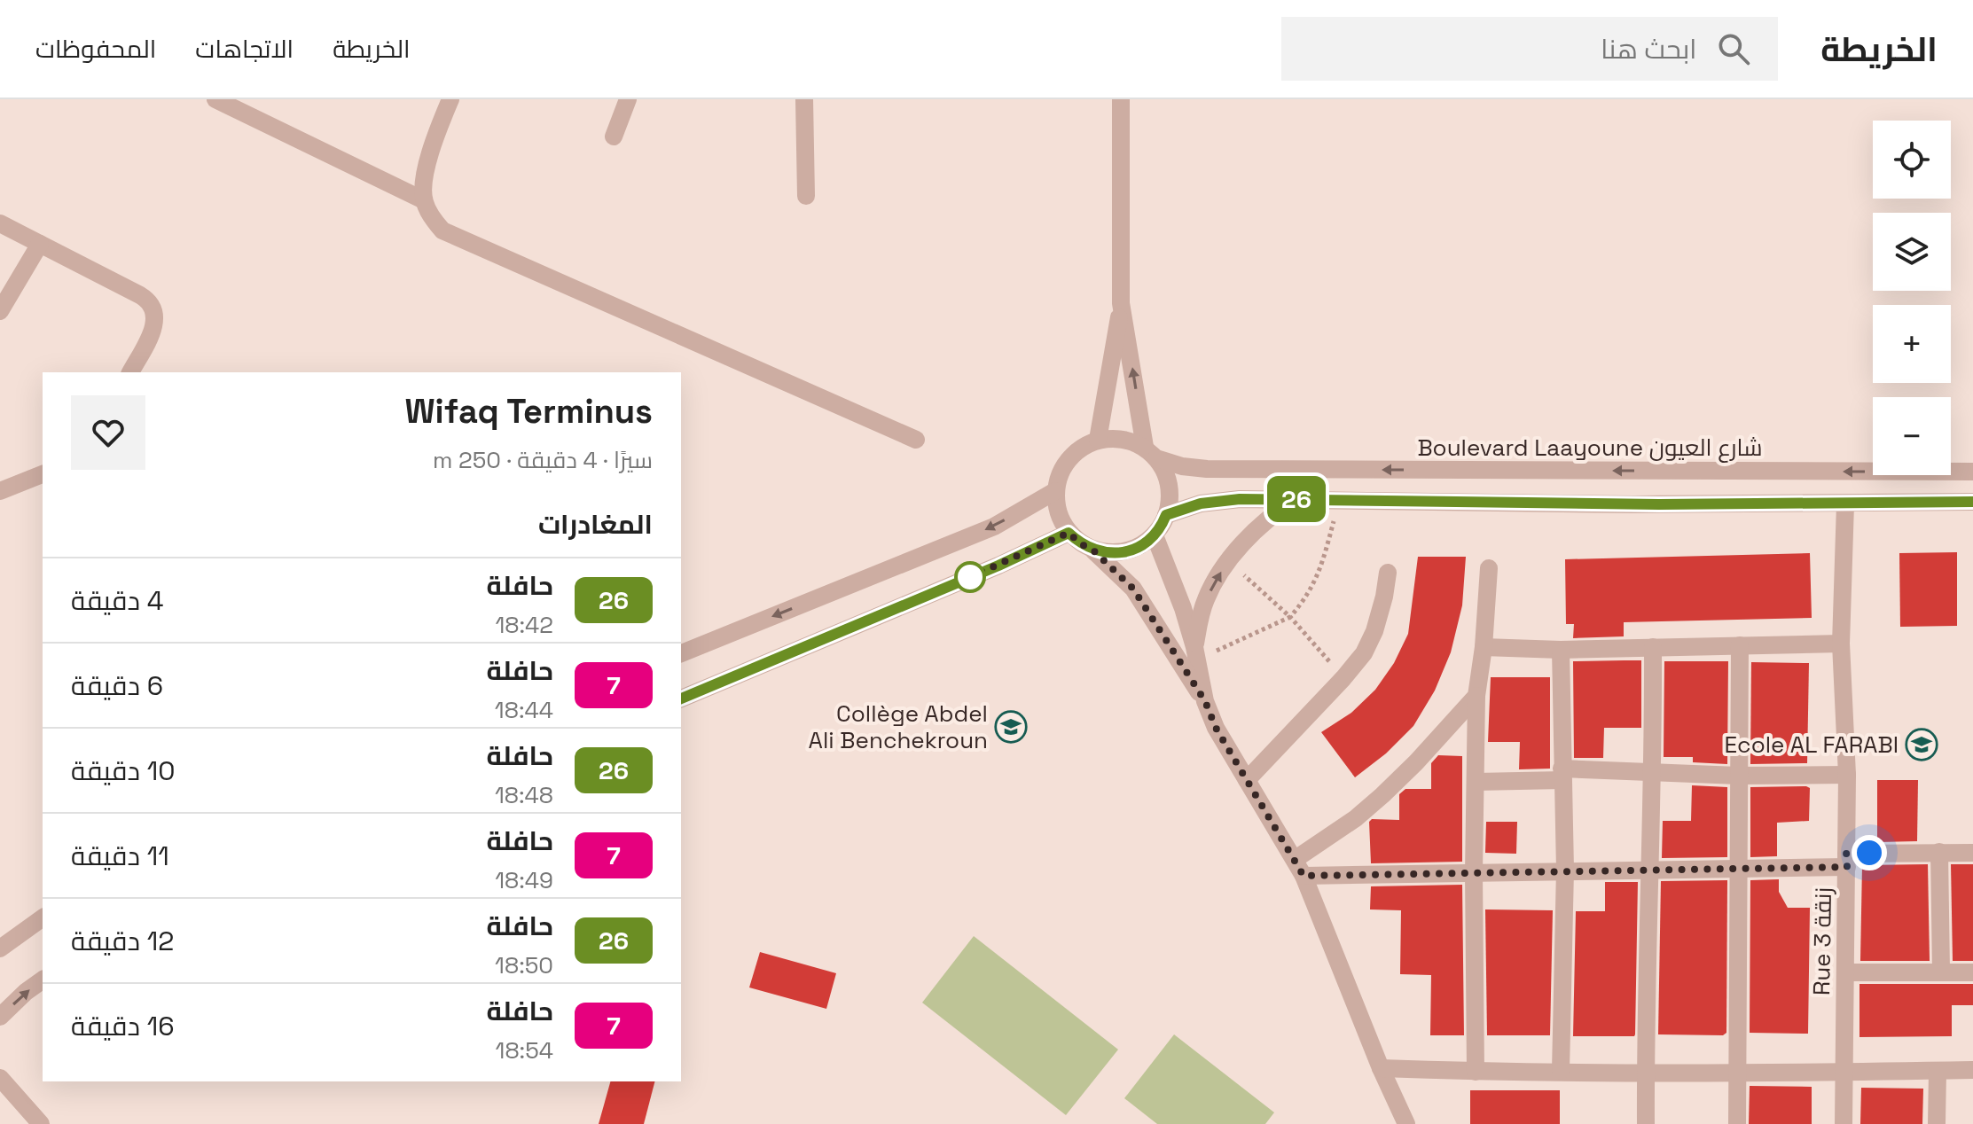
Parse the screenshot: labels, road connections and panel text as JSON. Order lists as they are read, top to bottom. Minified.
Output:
{"streets":{"street":["Boulevard Laayoune شارع العيون","Rue 3 زنقة"]},"places":{"school or university":["Collège Abdel Ali Benchekroun","Ecole AL FARABI"]},"lines":["bus line 26"],"page":{"header":"الخريطة","search":"ابحث هنا","nav":["الخريطة","الاتجاهات","المحفوظات"],"on_map":"26","map_buttons":["+","−"],"heading":[["Wifaq Terminus","سيرًا · 4 دقيقة · 250 m"],"المغادرات"],"list":[{"mark":"26","name":"حافلة","note":"18:42","value":"4 دقيقة"},{"mark":"7","name":"حافلة","note":"18:44","value":"6 دقيقة"},{"mark":"26","name":"حافلة","note":"18:48","value":"10 دقيقة"},{"mark":"7","name":"حافلة","note":"18:49","value":"11 دقيقة"},{"mark":"26","name":"حافلة","note":"18:50","value":"12 دقيقة"},{"mark":"7","name":"حافلة","note":"18:54","value":"16 دقيقة"}]}}
